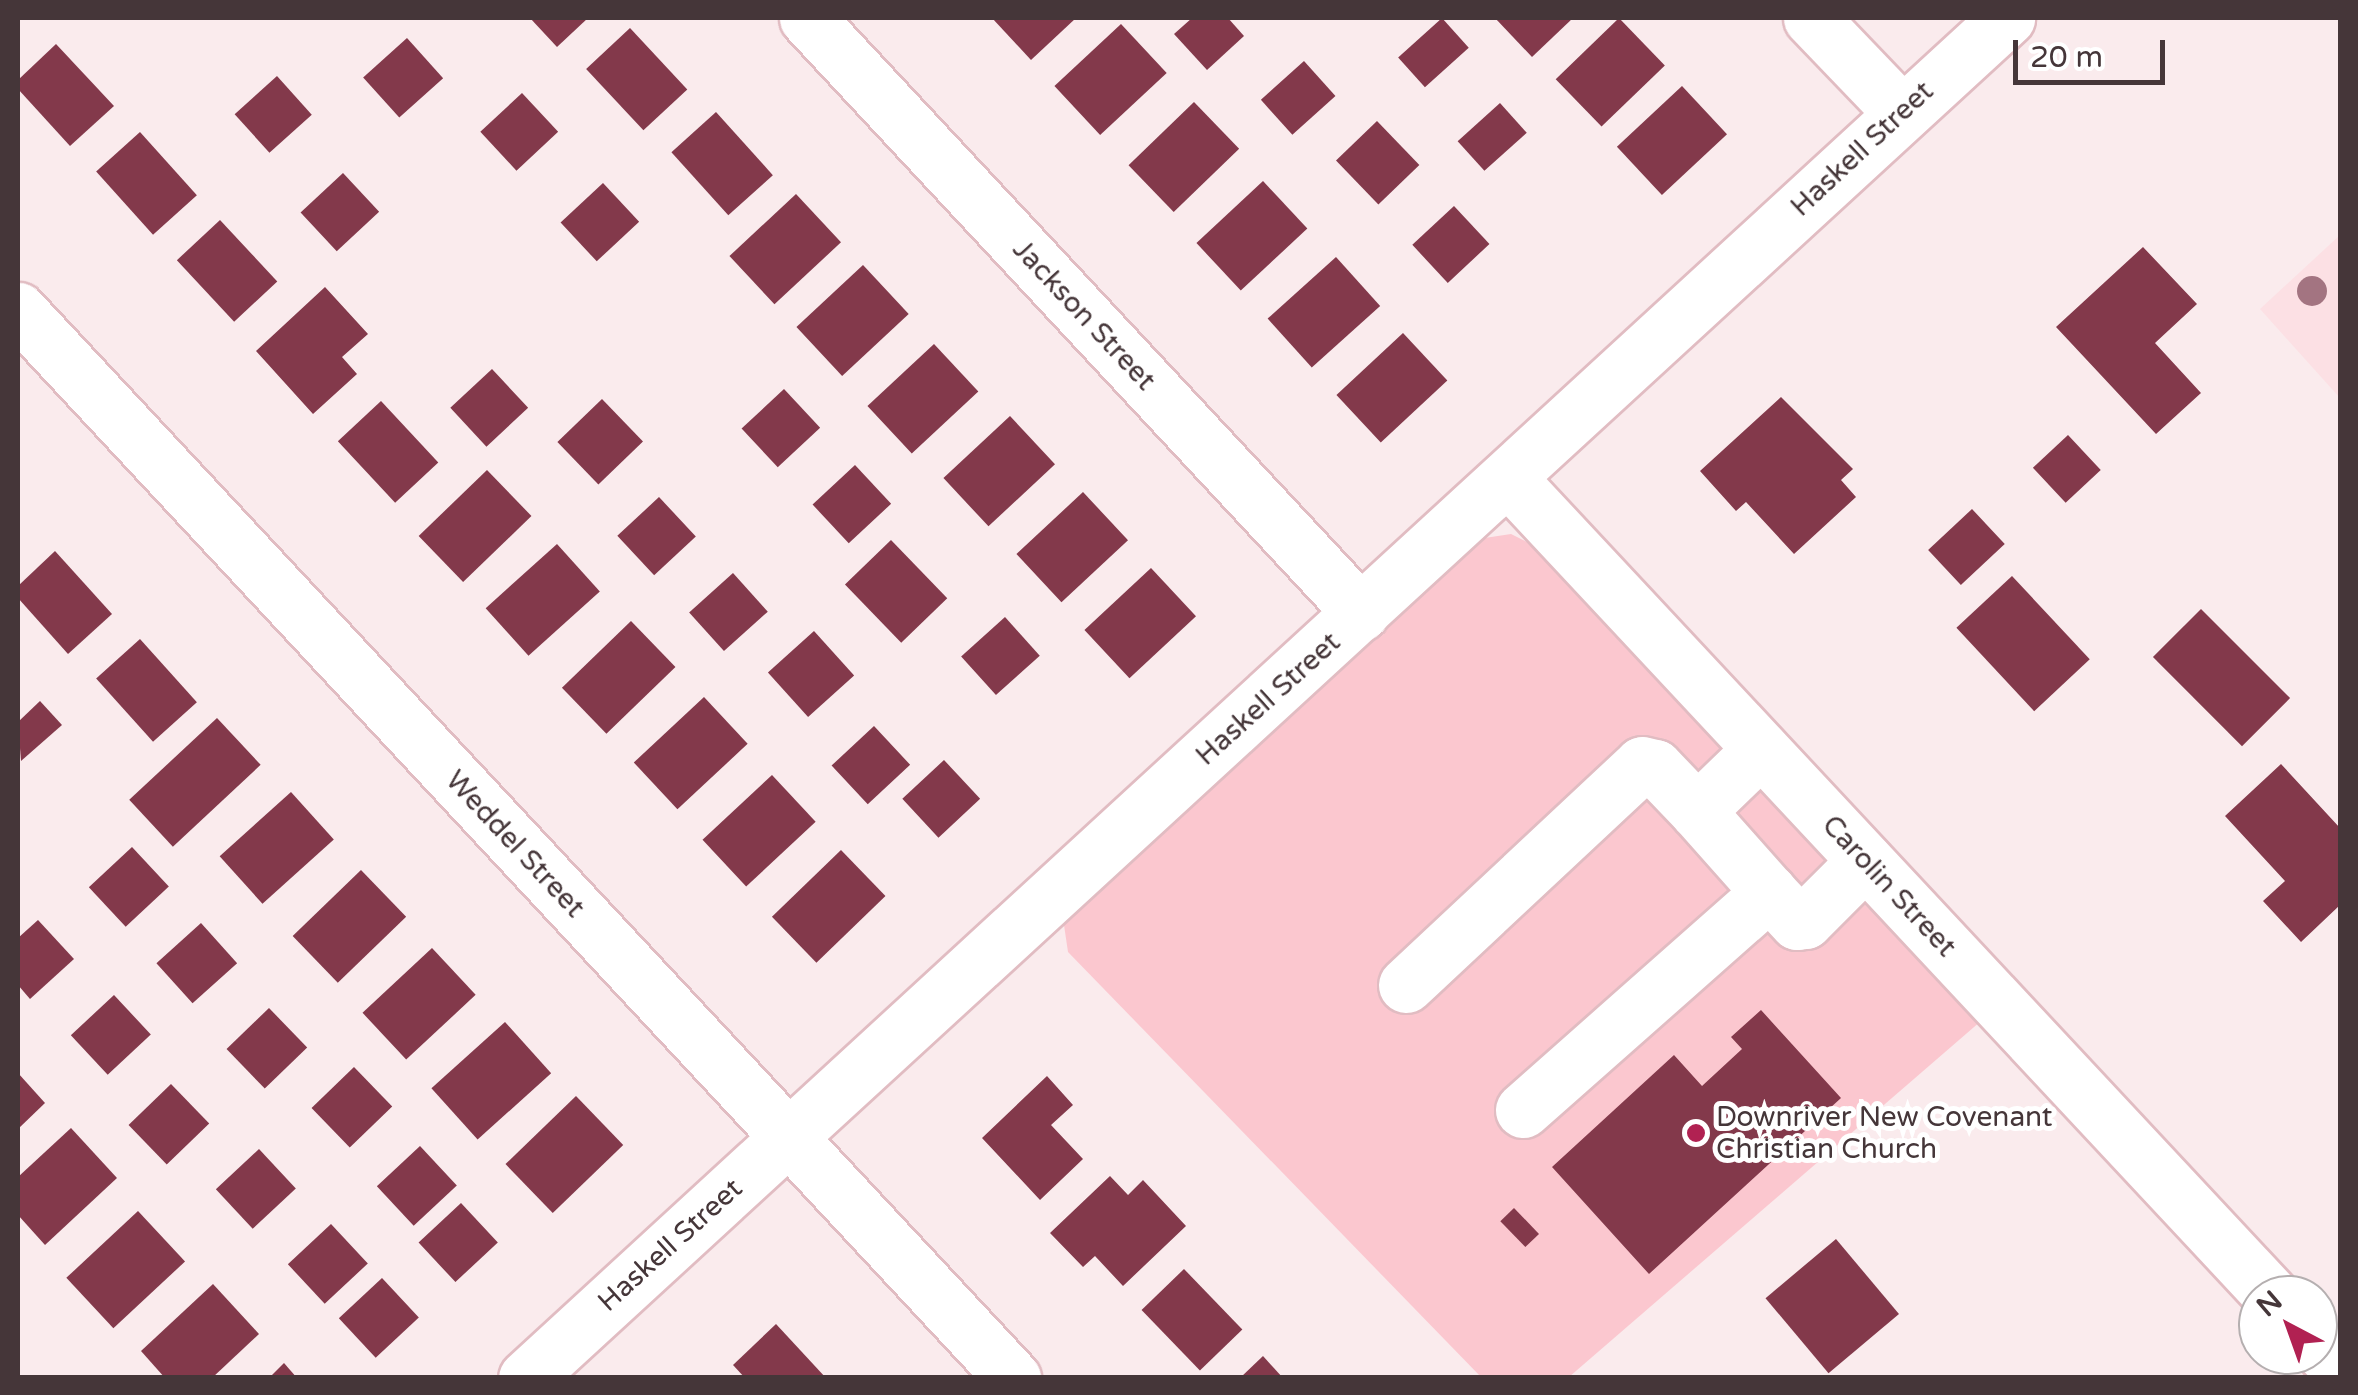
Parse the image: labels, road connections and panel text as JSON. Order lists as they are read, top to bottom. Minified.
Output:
{"streets":{"street":["Haskell Street","Jackson Street","Weddel Street","Carolin Street"]},"crossings":[["Haskell Street","Jackson Street"],["Haskell Street","Weddel Street"],["Haskell Street","Carolin Street"]],"places":["Downriver New Covenant Christian Church"],"scale_bar":"20 m","north":"top left"}
